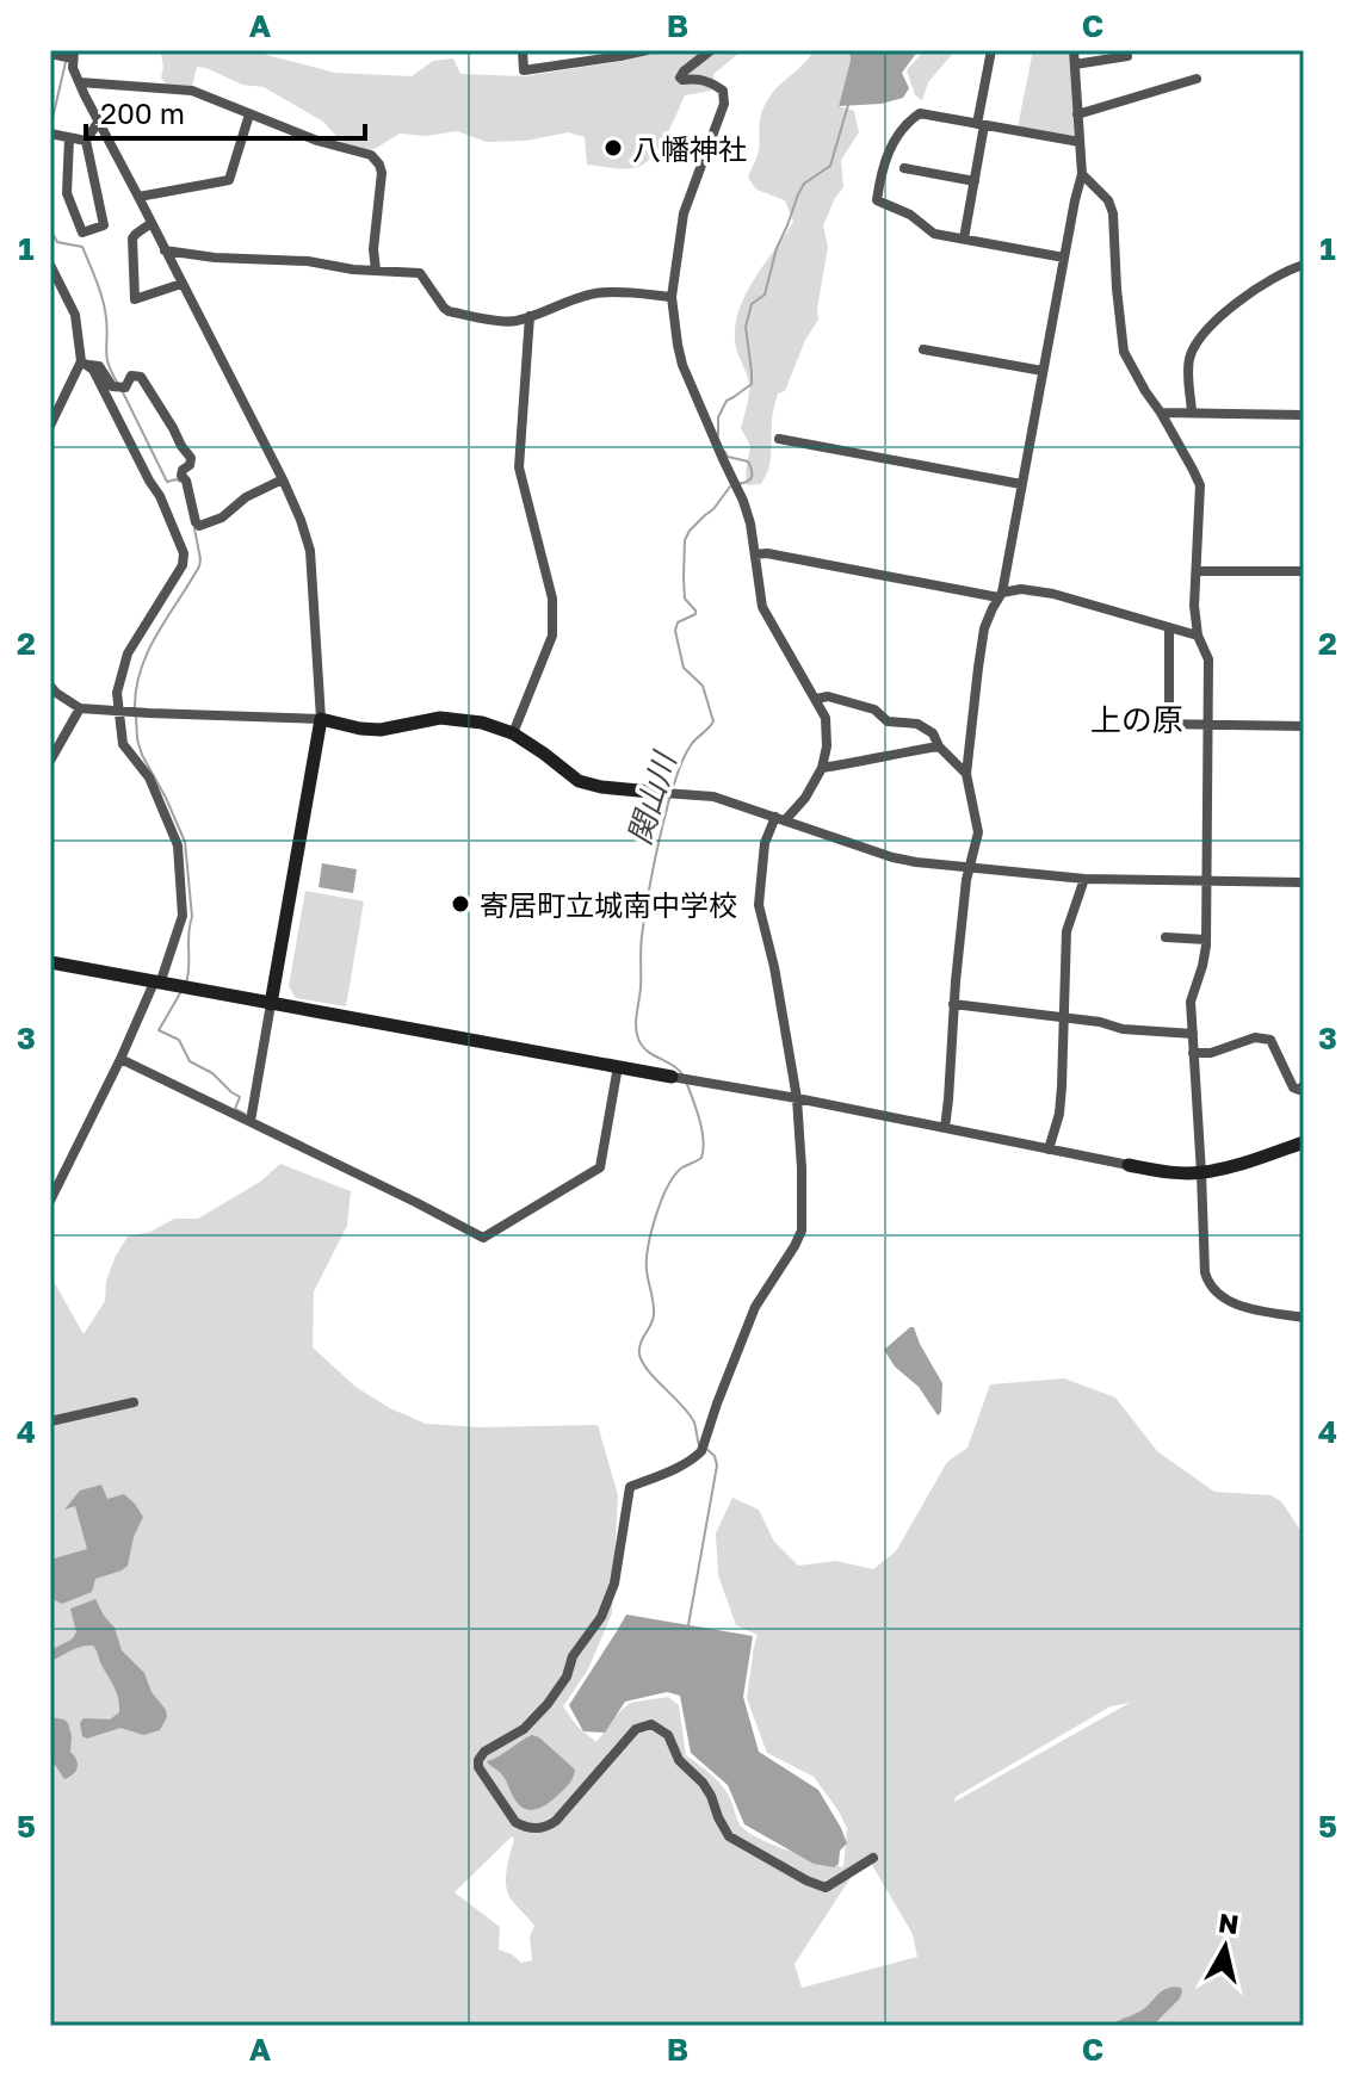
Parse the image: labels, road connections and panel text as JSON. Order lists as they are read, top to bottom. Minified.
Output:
{"districts":["上の原"],"water":["関山川"],"places":["八幡神社","寄居町立城南中学校"],"scale_bar":"200 m","north":"top","grid":{"columns":["A","B","C"],"rows":["1","2","3","4","5"]}}
